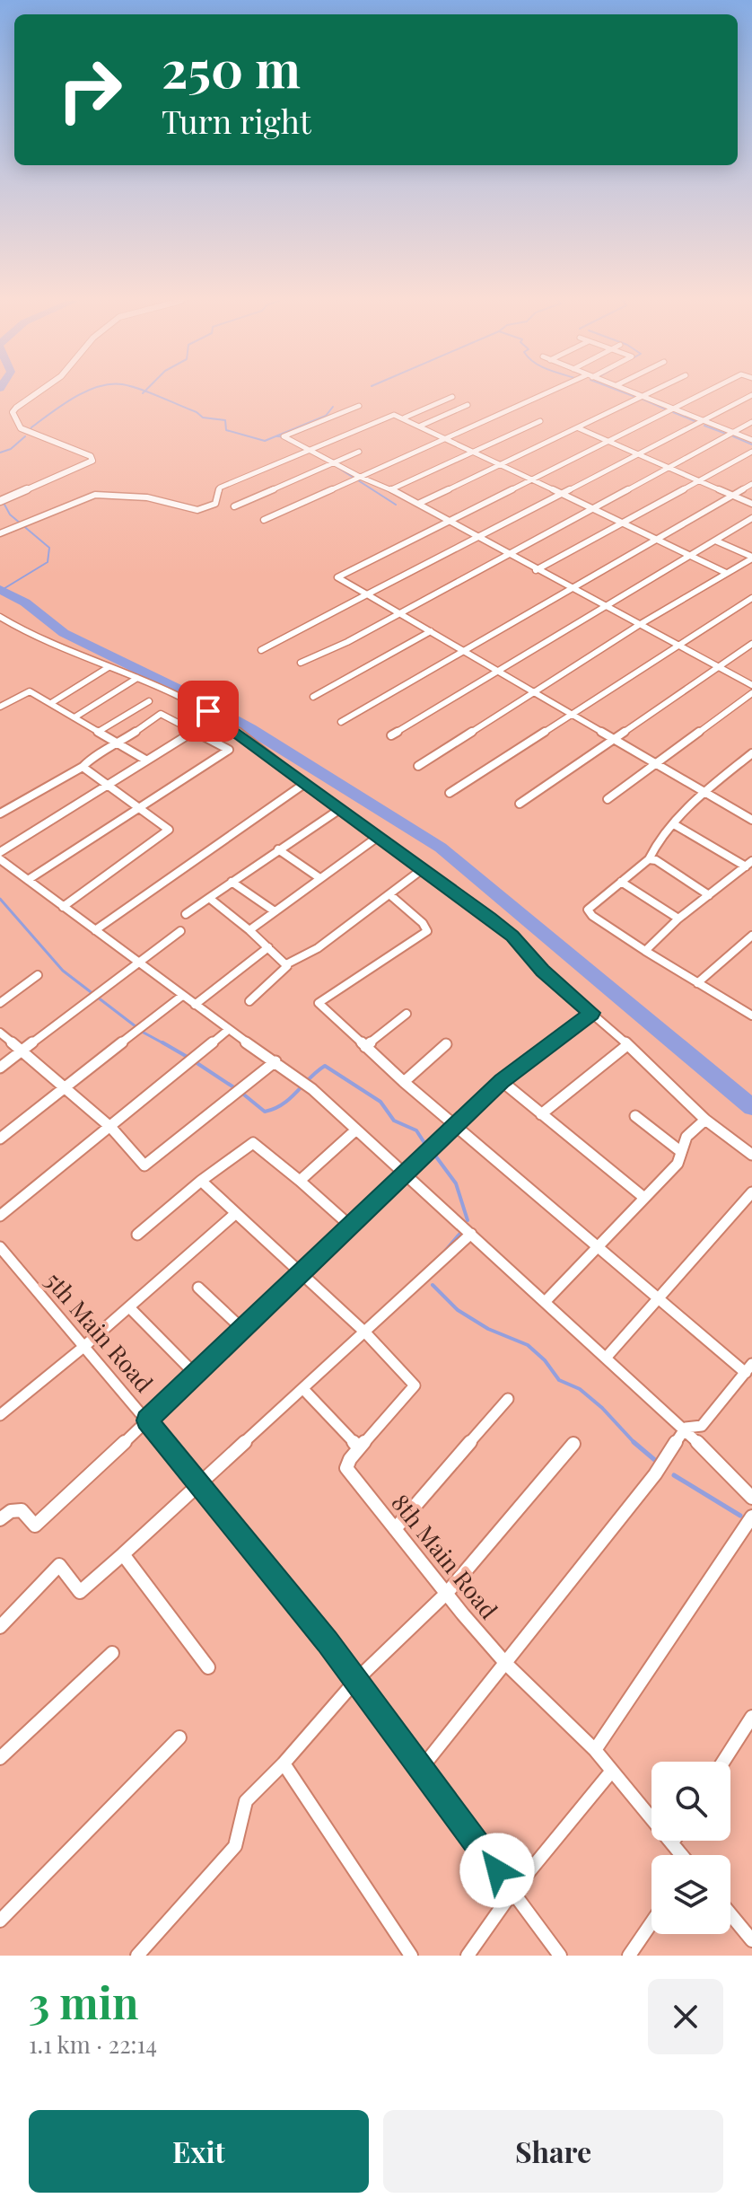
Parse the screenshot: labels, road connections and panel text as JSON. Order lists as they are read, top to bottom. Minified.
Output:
{"streets":{"street":["5th Main Road","8th Main Road"]},"page":{"turn":["250 m","Turn right"],"heading":["3 min","1.1 km · 22:14"],"buttons":["Exit","Share"]}}
